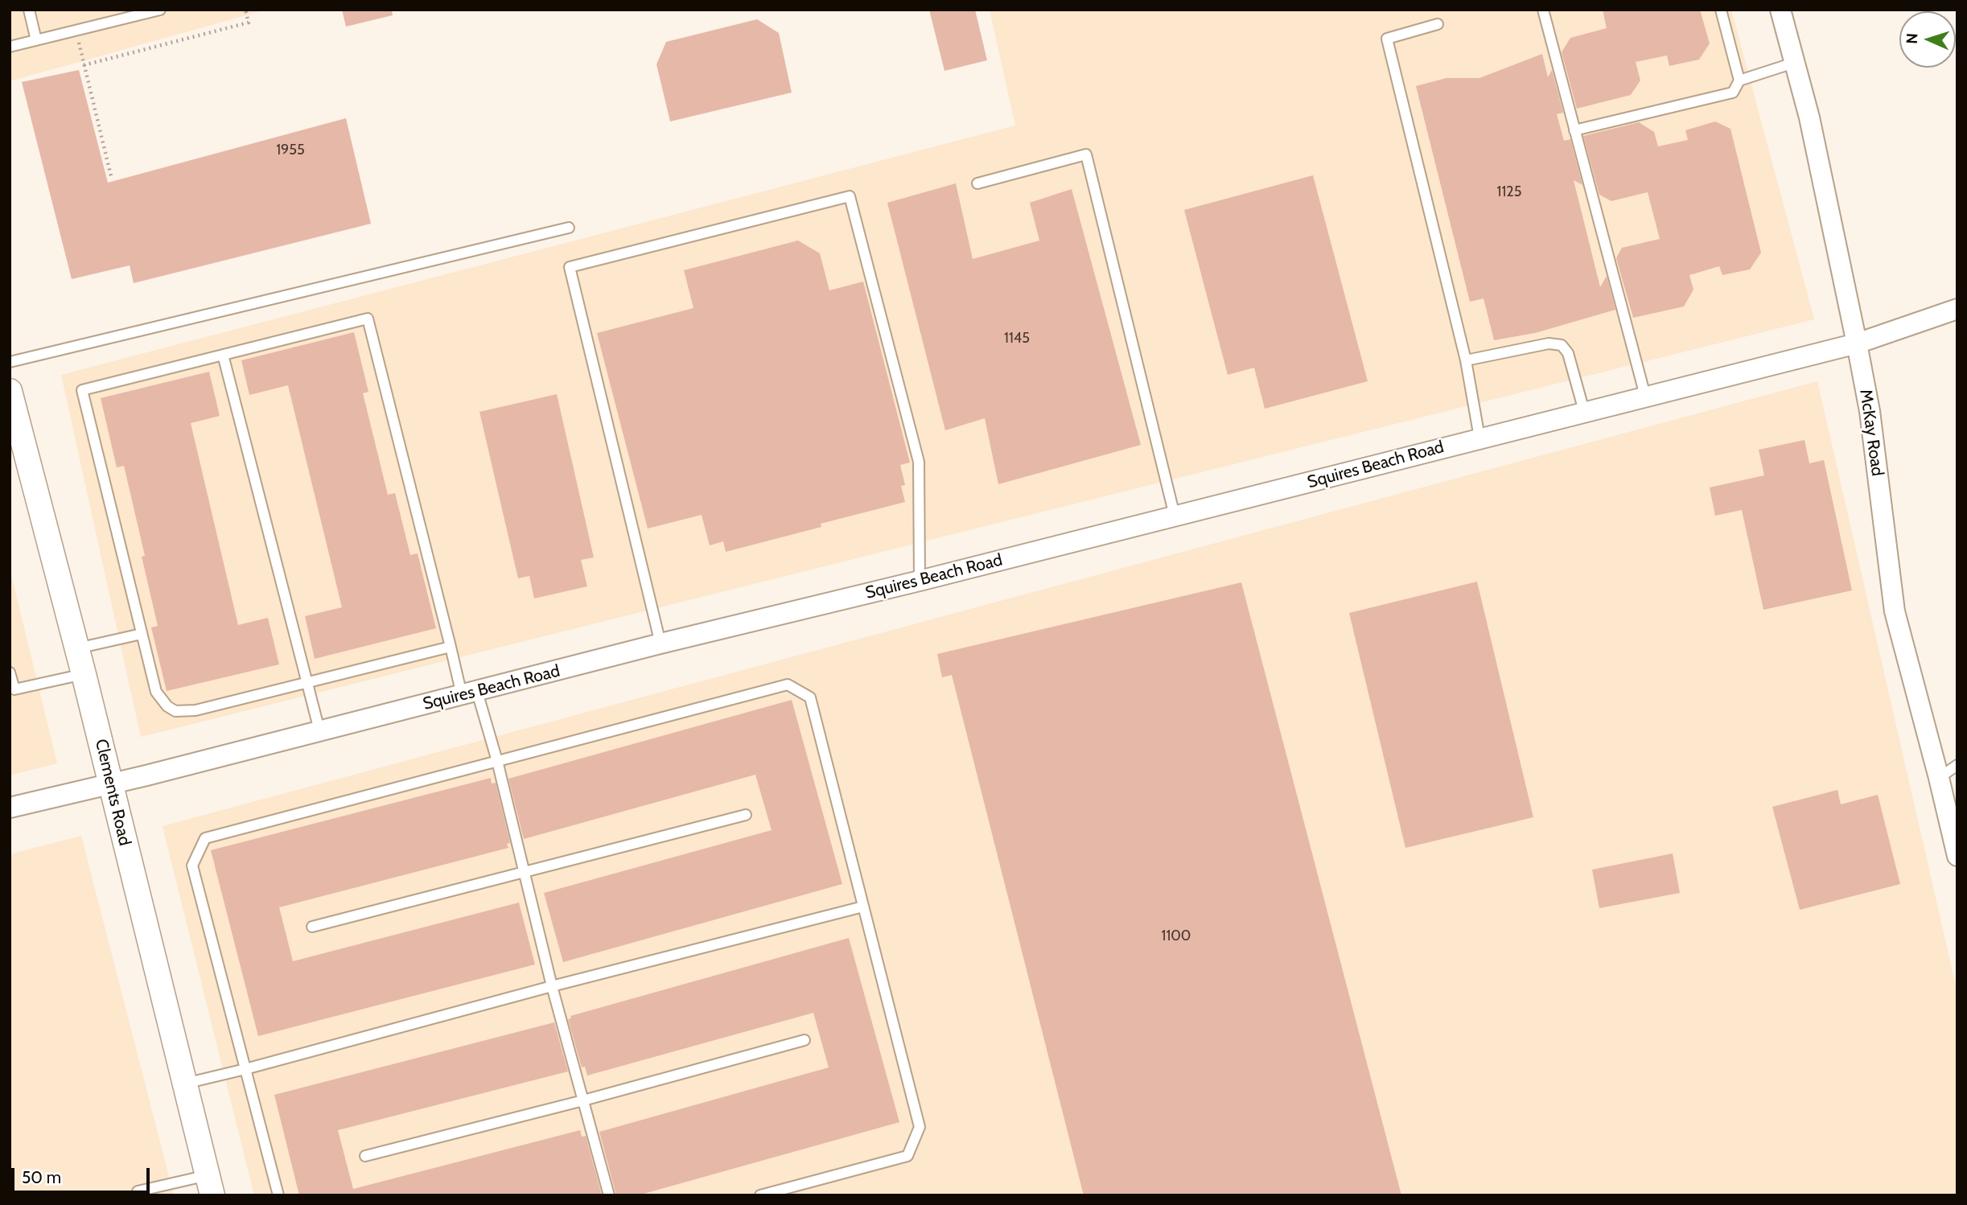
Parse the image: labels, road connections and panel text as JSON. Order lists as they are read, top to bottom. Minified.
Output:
{"streets":{"street":["McKay Road","Squires Beach Road","Clements Road"]},"crossings":[["McKay Road","Squires Beach Road"],["Squires Beach Road","Clements Road"]],"house_numbers":["1955","1125","1145","1100"],"scale_bar":"50 m","north":"left"}
